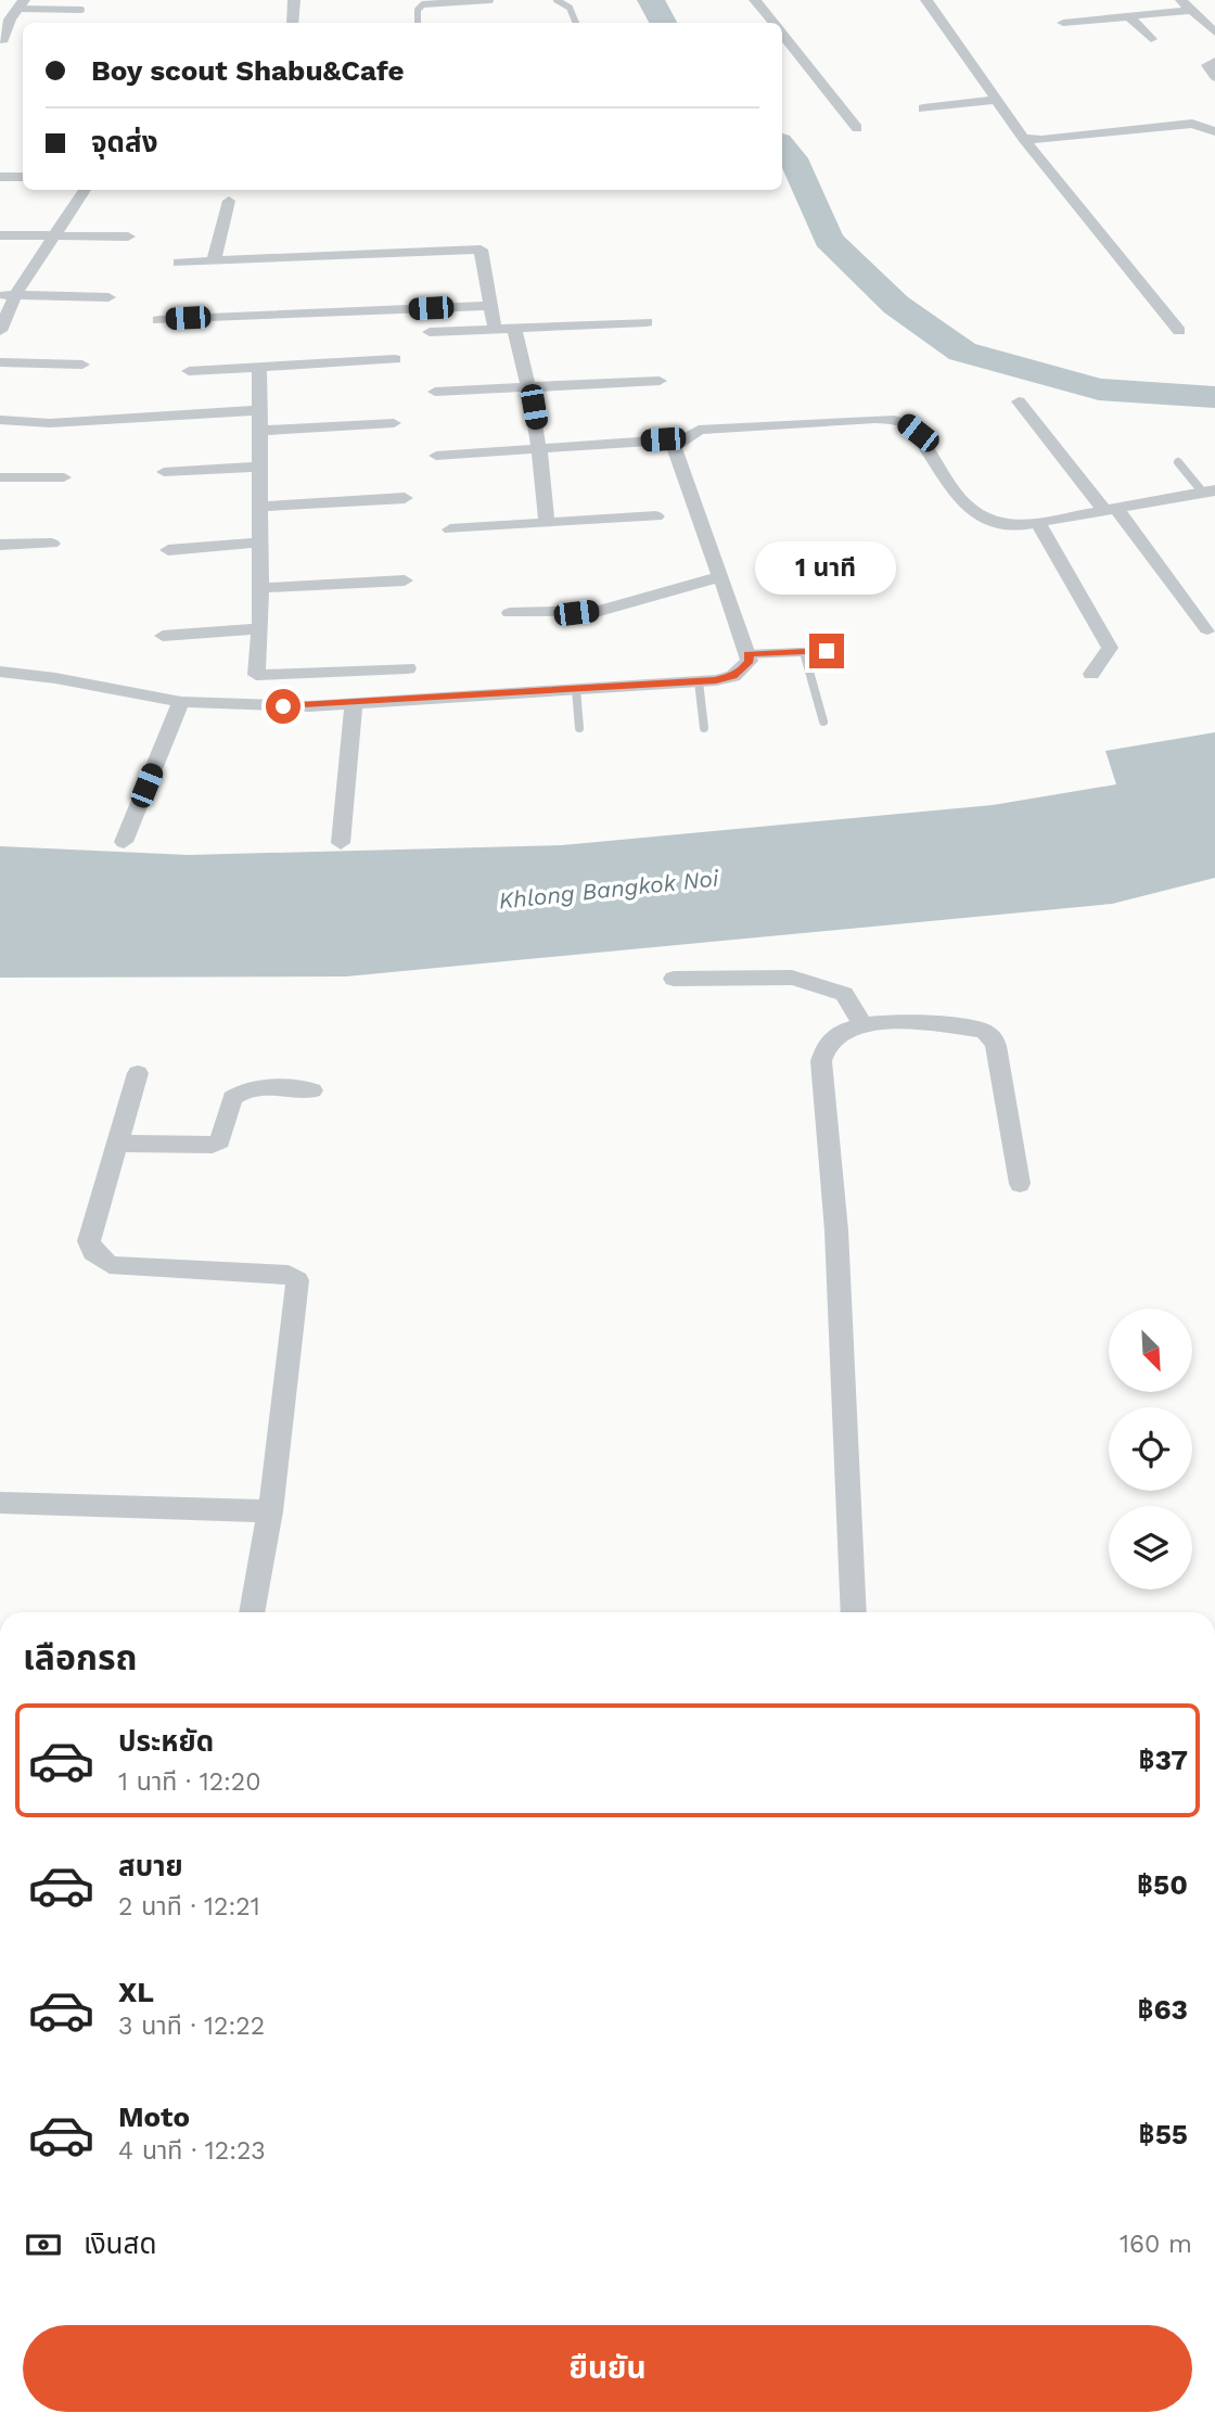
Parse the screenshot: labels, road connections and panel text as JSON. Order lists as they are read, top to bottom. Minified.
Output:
{"water":["Khlong Bangkok Noi"],"north":"bottom right","page":{"banner":["Boy scout Shabu&Cafe","จุดส่ง"],"bubble":"1 นาที","heading":"เลือกรถ","list":[{"name":"ประหยัด","note":"1 นาที · 12:20","value":"฿37"},{"name":"สบาย","note":"2 นาที · 12:21","value":"฿50"},{"name":"XL","note":"3 นาที · 12:22","value":"฿63"},{"name":"Moto","note":"4 นาที · 12:23","value":"฿55"}],"pay":["เงินสด","160 m"],"buttons":"ยืนยัน"}}
